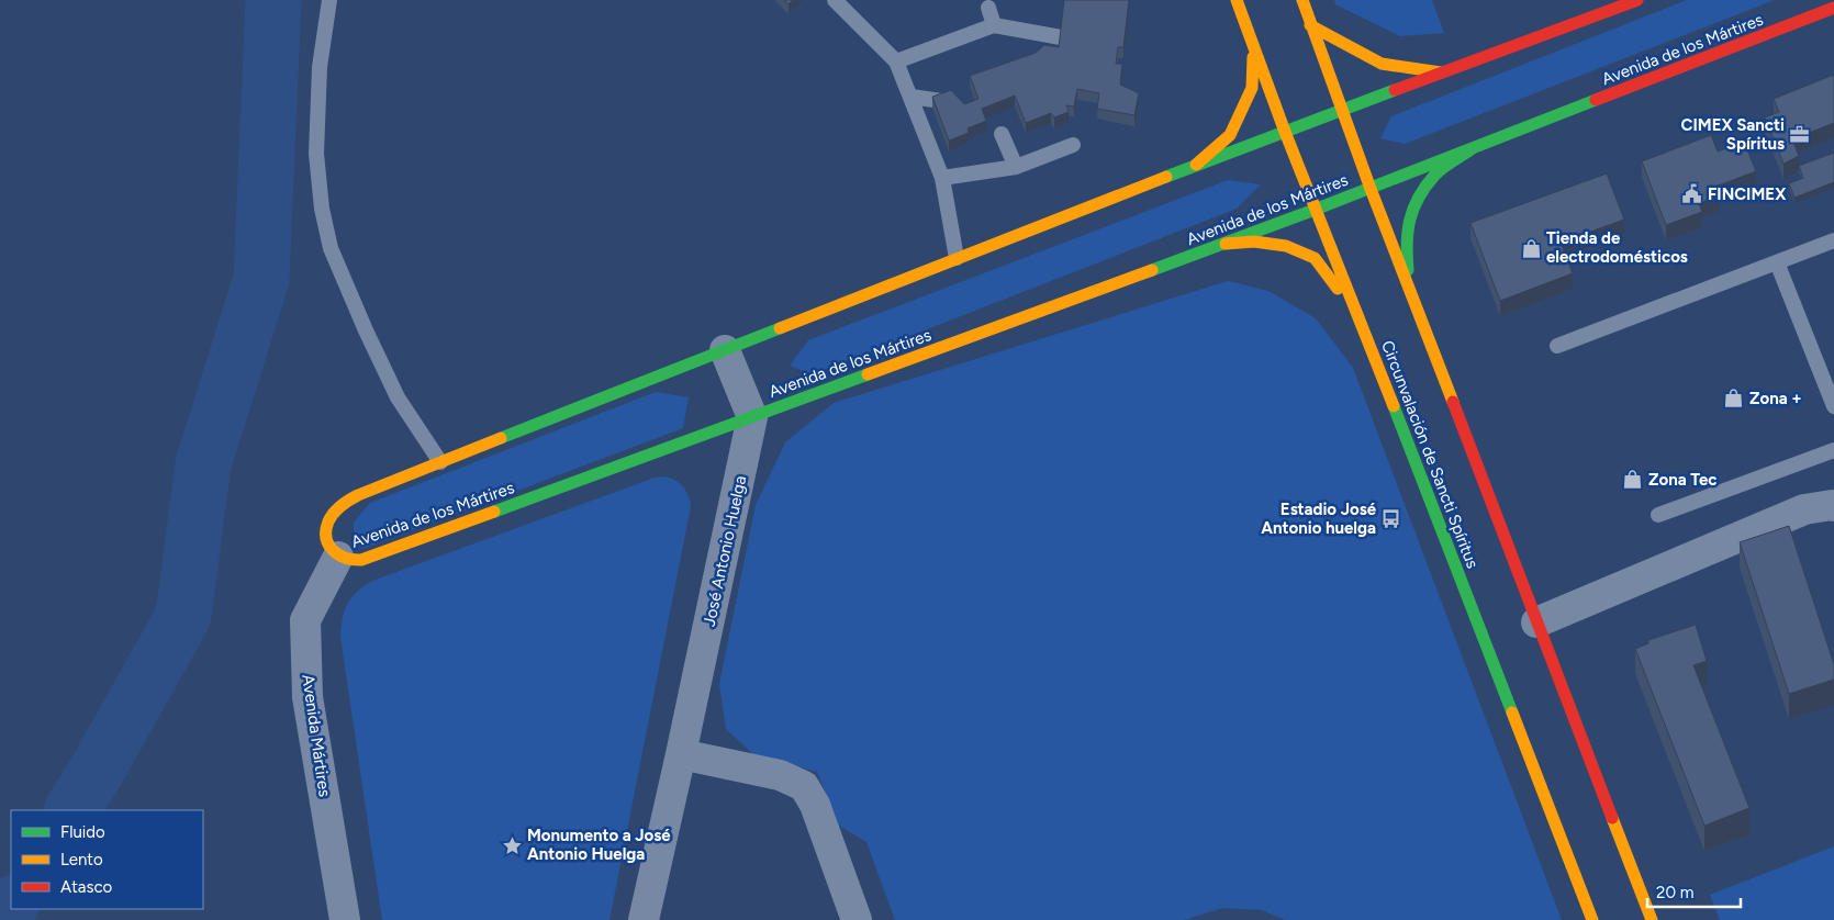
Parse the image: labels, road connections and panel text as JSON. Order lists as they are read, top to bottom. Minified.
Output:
{"streets":{"main road":["Avenida de los Mártires","Circunvalación de Sancti Spíritus"],"street":["José Antonio Huelga","Avenida Mártires"]},"crossings":[["Avenida de los Mártires","Circunvalación de Sancti Spíritus"],["Avenida de los Mártires","José Antonio Huelga"],["Avenida de los Mártires","Avenida Mártires"]],"places":{"office":["CIMEX Sancti Spíritus"],"public building":["FINCIMEX"],"shop":["Tienda de electrodomésticos","Zona +","Zona Tec"],"bus stop":["Estadio José Antonio huelga"],"place":["Monumento a José Antonio Huelga"]},"legend":["Fluido","Lento","Atasco"],"scale_bar":"20 m"}
